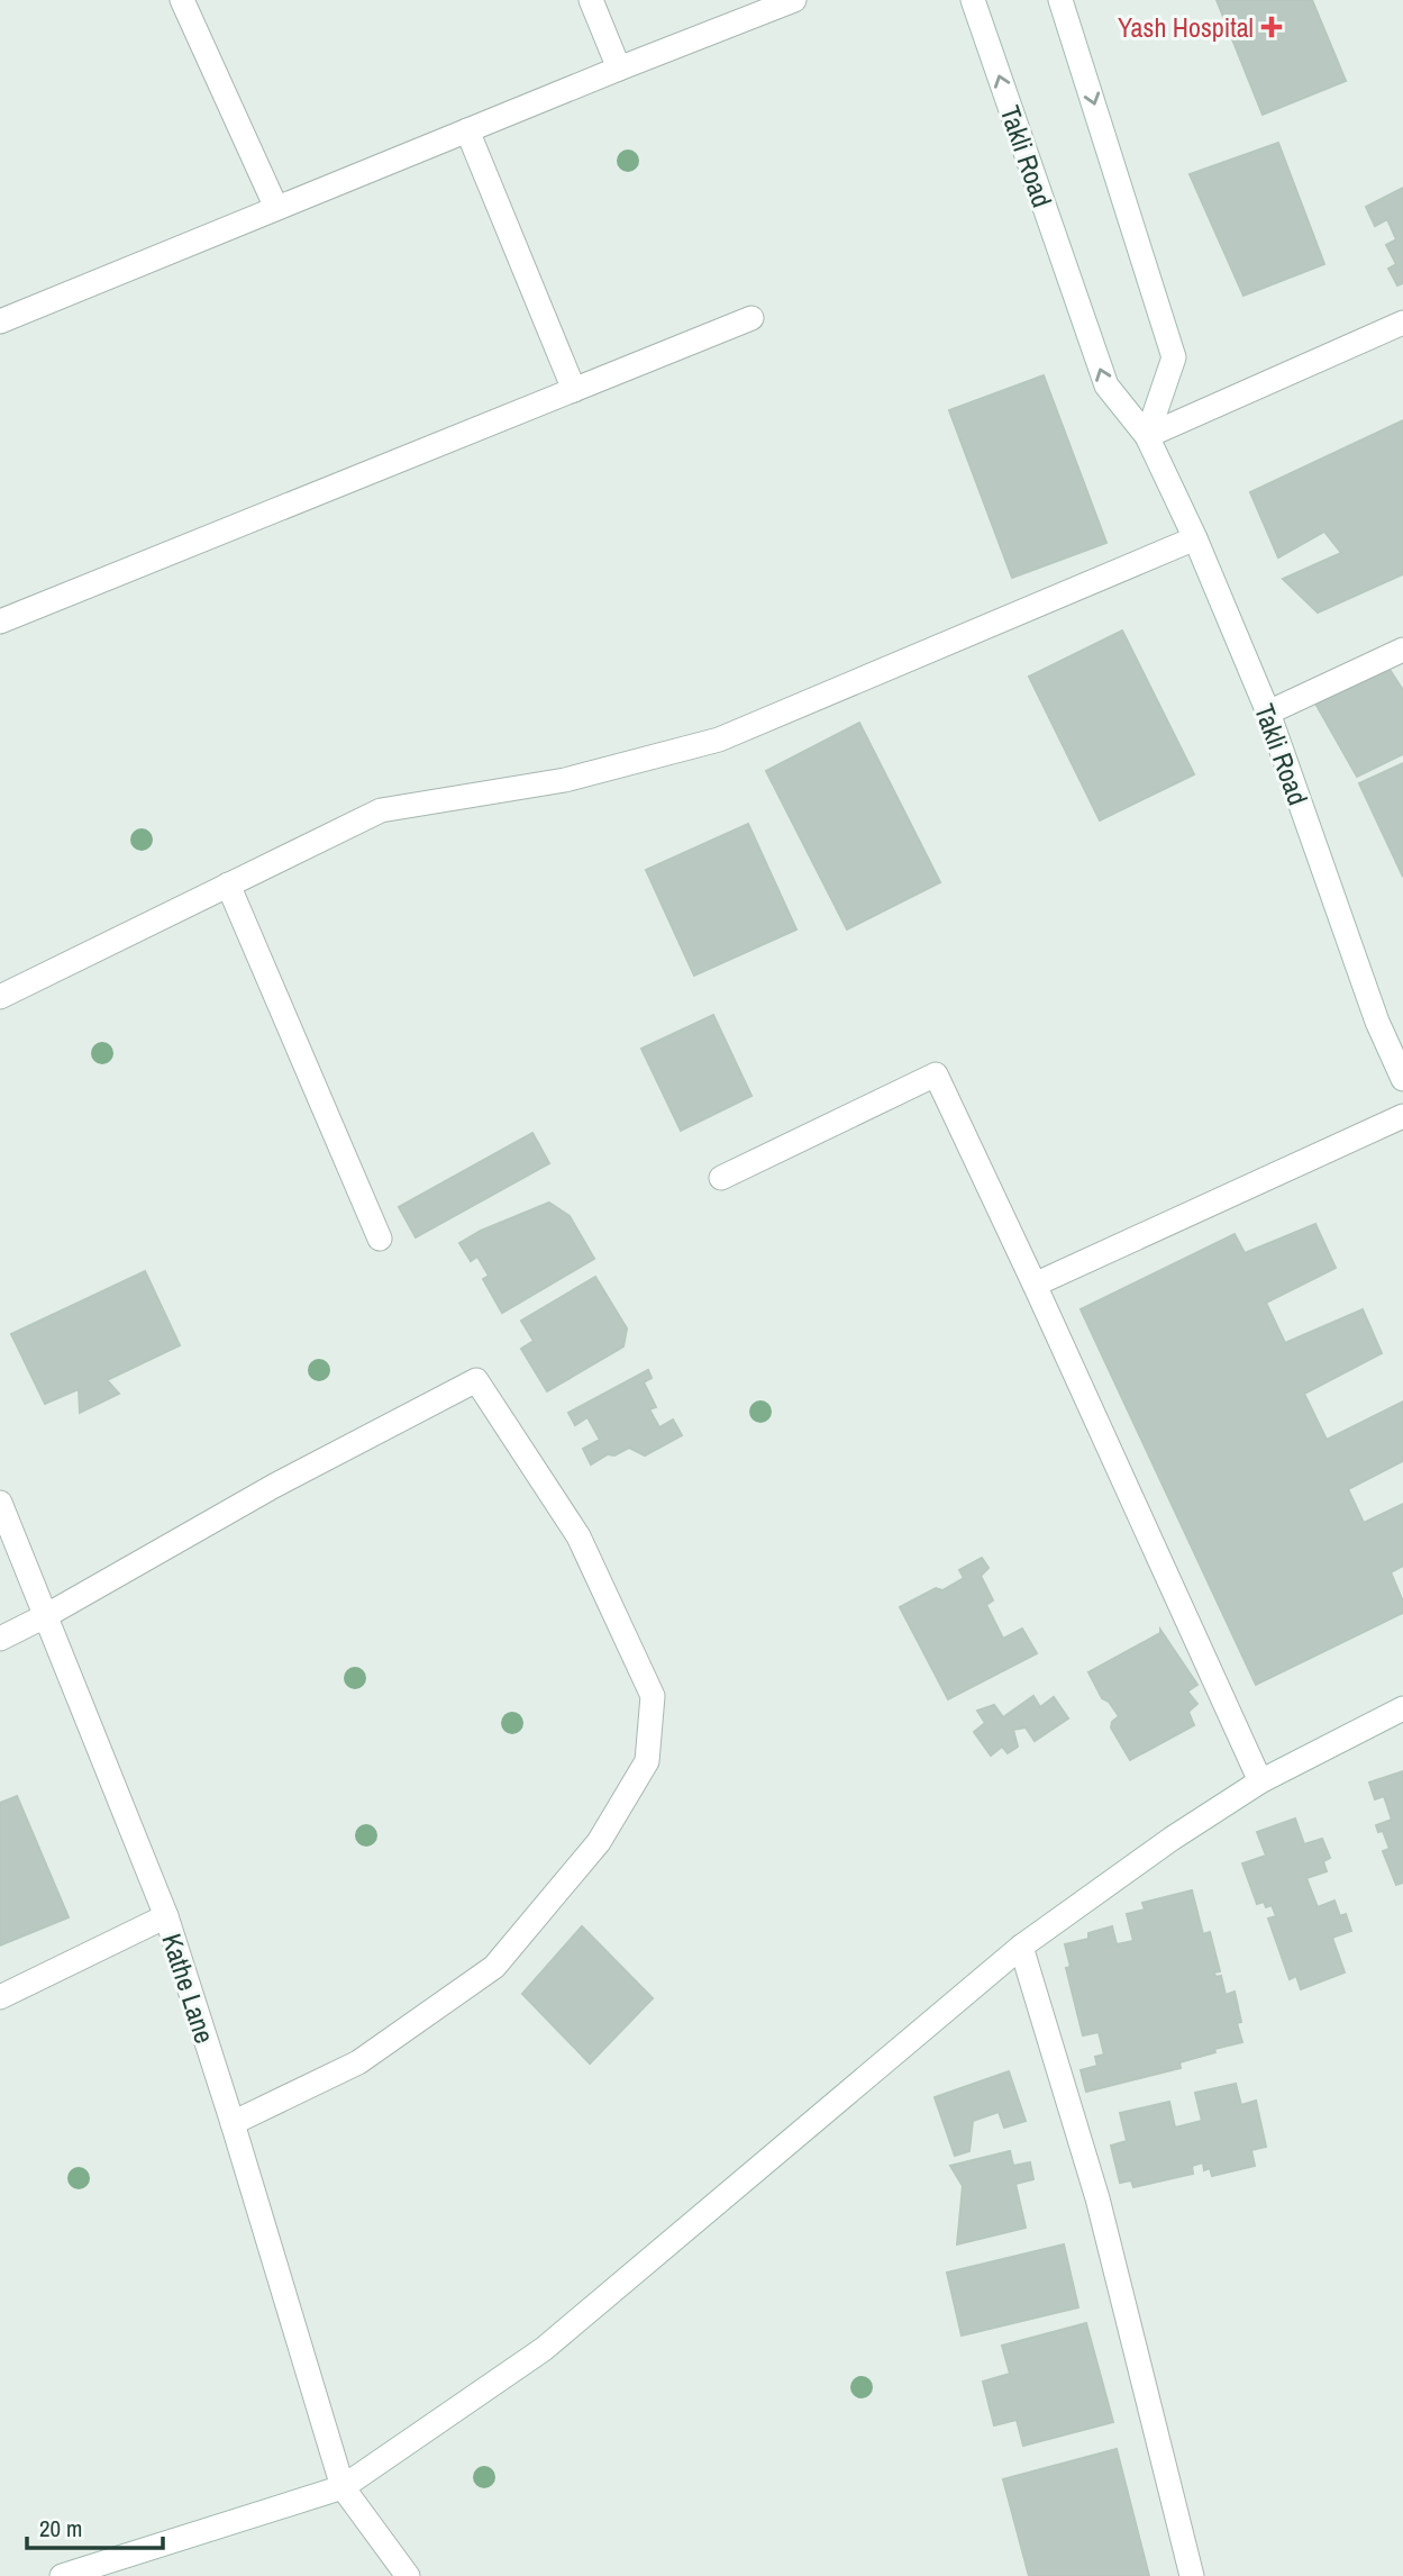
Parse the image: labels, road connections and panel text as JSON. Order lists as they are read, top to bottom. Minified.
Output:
{"streets":{"street":["Takli Road","Kathe Lane"]},"places":{"health":["Yash Hospital"]},"scale_bar":"20 m"}
